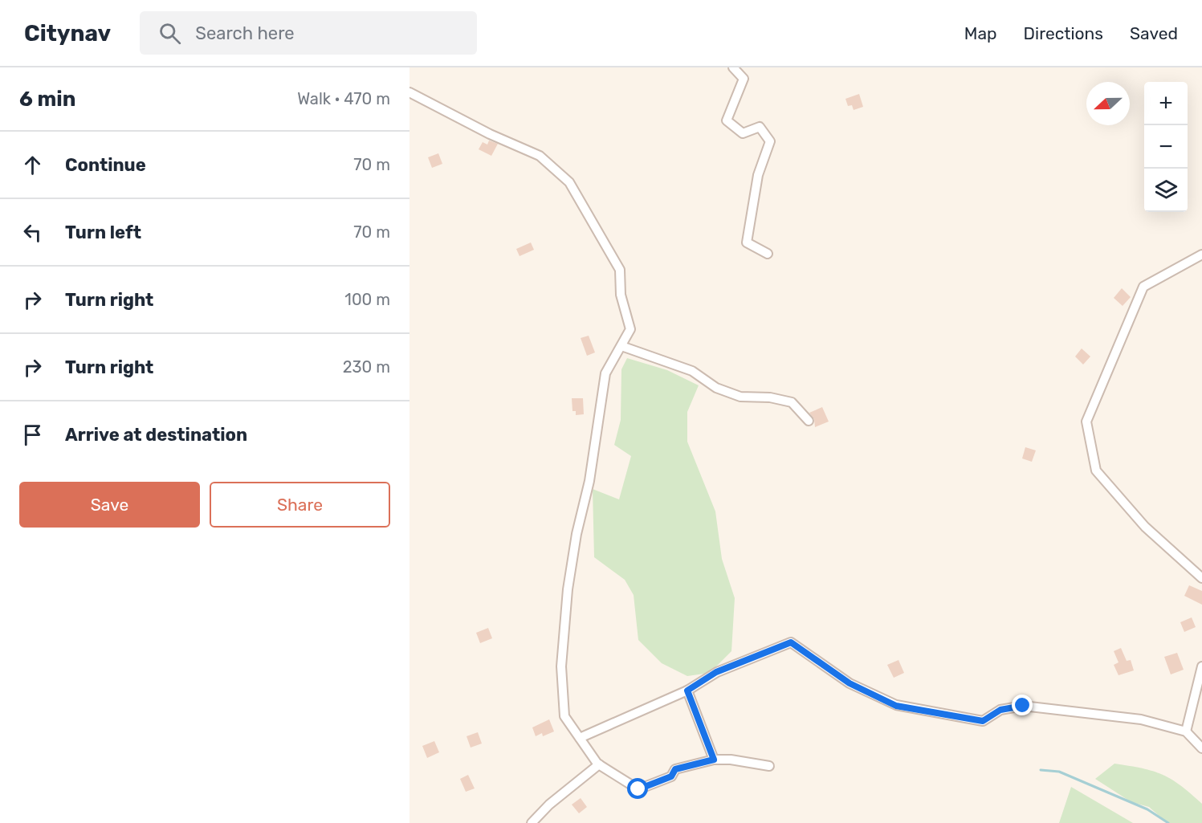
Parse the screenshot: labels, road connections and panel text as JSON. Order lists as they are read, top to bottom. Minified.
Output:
{"north":"left","page":{"header":"Citynav","search":"Search here","nav":["Map","Directions","Saved"],"heading":["6 min","Walk · 470 m"],"map_buttons":["+","−"],"list":[["Continue","70 m"],["Turn left","70 m"],["Turn right","100 m"],["Turn right","230 m"],"Arrive at destination"],"buttons":["Save","Share"]}}
